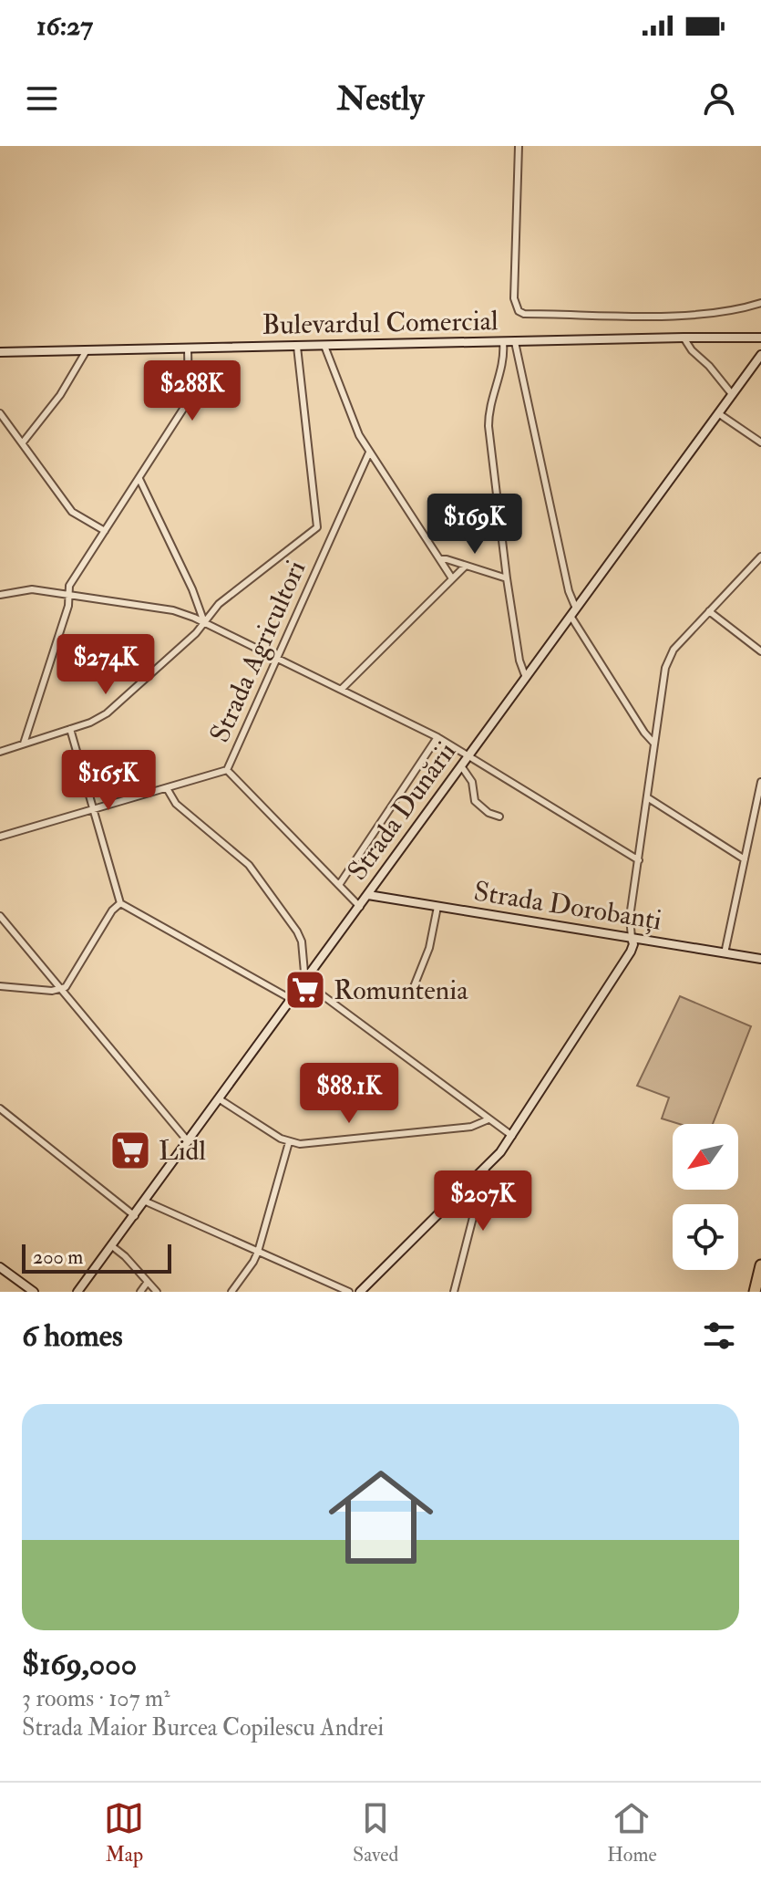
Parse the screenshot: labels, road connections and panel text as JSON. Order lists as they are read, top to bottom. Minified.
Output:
{"streets":{"main road":["Bulevardul Comercial","Strada Dunării","Strada Dorobanți"],"street":["Strada Agricultori"]},"crossings":[["Strada Dunării","Strada Dorobanți"]],"places":{"supermarket":["Romuntenia","Lidl"]},"scale_bar":"200 m","north":"bottom left","page":{"status":"16:27","header":"Nestly","price":["$288K","$169K","$274K","$165K","$88.1K","$207K"],"scale":"200 m","heading":"6 homes","list":[{"name":"$169,000","note":"3 rooms · 107 m² · Strada Maior Burcea Copilescu Andrei"}],"tabs":["Map","Saved","Home"]}}
